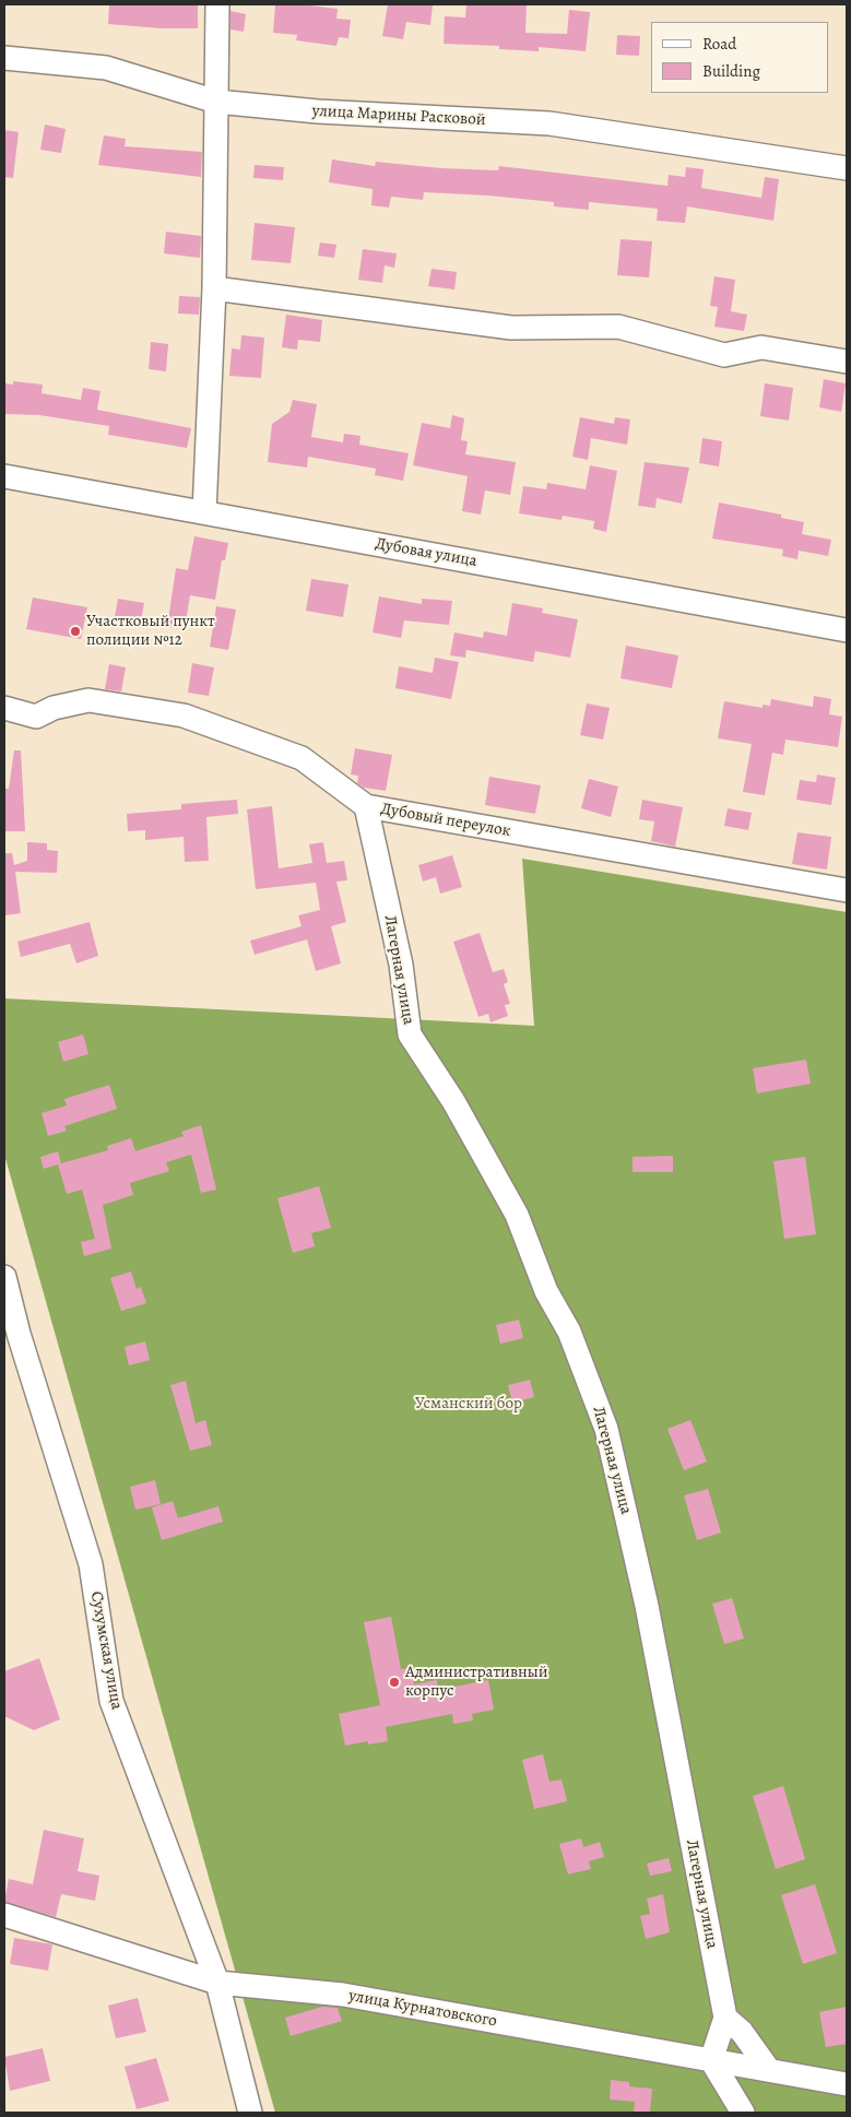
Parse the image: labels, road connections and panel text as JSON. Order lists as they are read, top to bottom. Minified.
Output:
{"streets":{"street":["улица Марины Расковой","Дубовая улица","Дубовый переулок","Лагерная улица","Сухумская улица","улица Курнатовского"]},"crossings":[["Дубовый переулок","Лагерная улица"],["Лагерная улица","улица Курнатовского"],["Сухумская улица","улица Курнатовского"]],"parks":["Усманский бор"],"places":["Участковый пункт полиции №12","Административный корпус"],"legend":["Road","Building"]}
